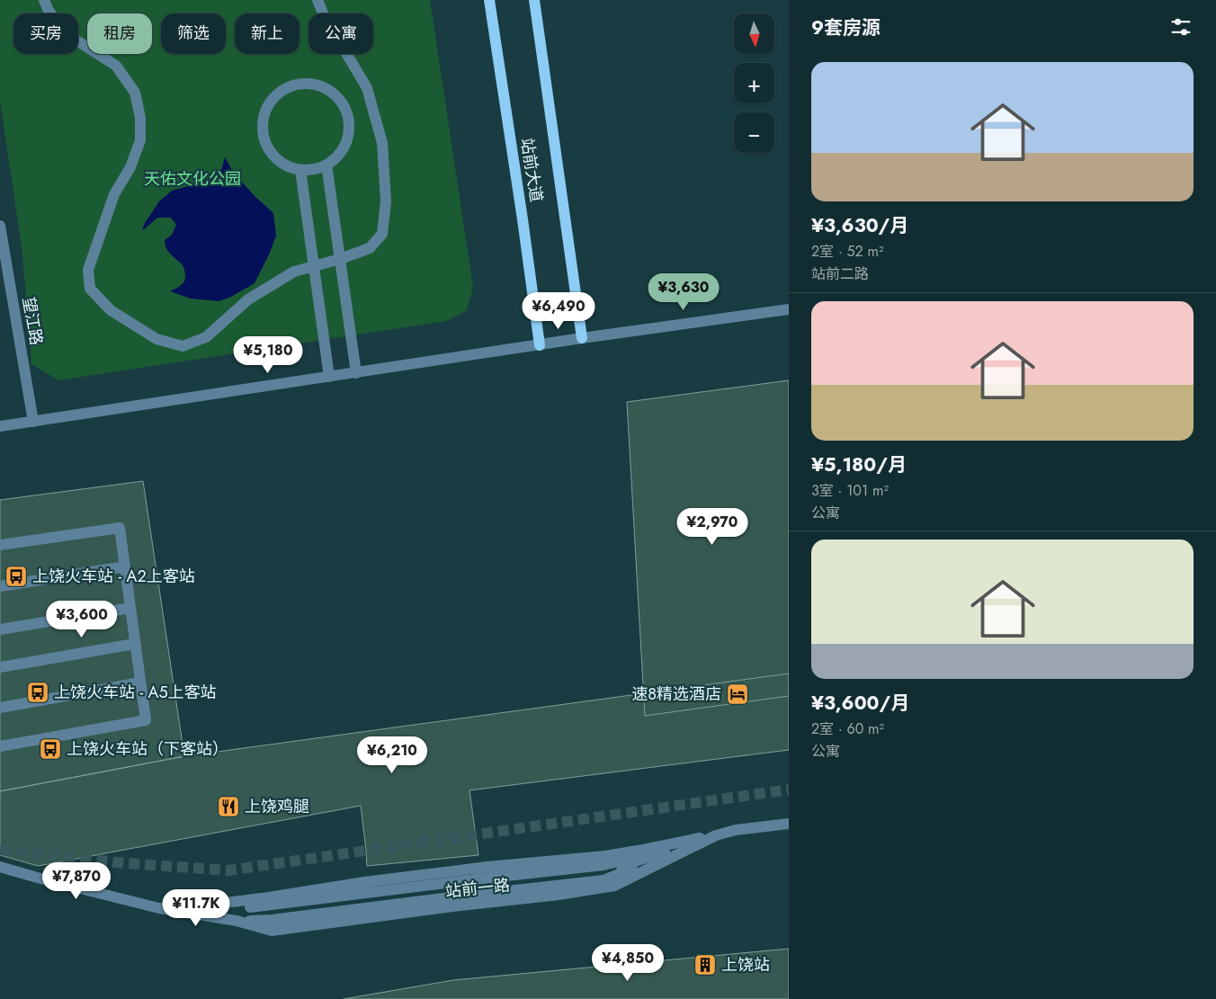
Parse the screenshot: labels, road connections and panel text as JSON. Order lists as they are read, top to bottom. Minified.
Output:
{"streets":{"main road":["站前大道"],"street":["望江路","站前一路"]},"parks":["天佑文化公园"],"places":{"bus stop":["上饶火车站 - A2上客站","上饶火车站 - A5上客站","上饶火车站（下客站）"],"hotel":["速8精选酒店"],"restaurant":["上饶鸡腿"],"building":["上饶站"]},"north":"bottom","page":{"heading":"9套房源","map_buttons":["+","−"],"chip":["买房","租房","筛选","新上","公寓"],"list":[{"name":"¥3,630/月","note":"2室 · 52 m² · 站前二路"},{"name":"¥5,180/月","note":"3室 · 101 m² · 公寓"},{"name":"¥3,600/月","note":"2室 · 60 m² · 公寓"}],"price":["¥3,630","¥6,490","¥5,180","¥2,970","¥3,600","¥6,210","¥7,870","¥11.7K","¥4,850"]}}
